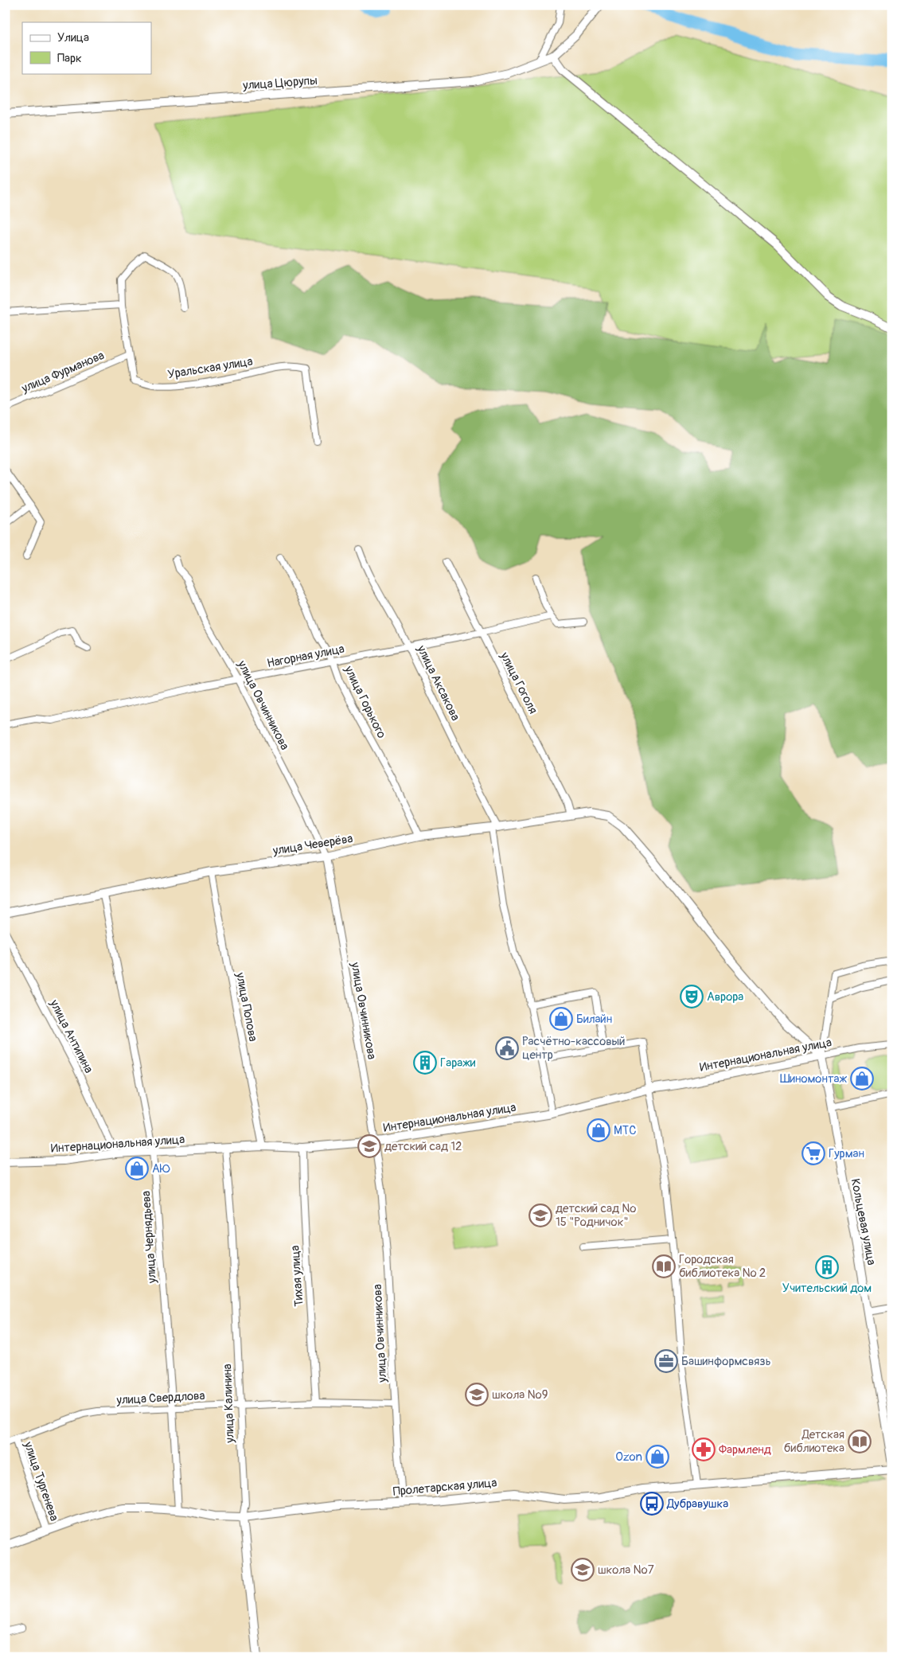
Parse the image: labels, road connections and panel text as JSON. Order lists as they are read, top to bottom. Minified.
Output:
{"streets":{"street":["улица Цюрупы","Уральская улица","улица Фурманова","Нагорная улица","улица Аксакова","улица Гоголя","улица Горького","улица Овчинникова","улица Чеверёва","улица Попова","улица Антипина","Интернациональная улица","Кольцевая улица","улица Чернядьева","Тихая улица","улица Свердлова","улица Калинина","улица Тургенева","Пролетарская улица"]},"crossings":[["Уральская улица","улица Фурманова"],["Нагорная улица","улица Аксакова"],["Нагорная улица","улица Гоголя"],["Нагорная улица","улица Горького"],["Нагорная улица","улица Овчинникова"],["улица Аксакова","улица Чеверёва"],["улица Аксакова","Интернациональная улица"],["улица Гоголя","улица Чеверёва"],["улица Горького","улица Чеверёва"],["улица Овчинникова","улица Чеверёва"],["улица Овчинникова","Интернациональная улица"],["улица Овчинникова","улица Свердлова"],["улица Овчинникова","Пролетарская улица"],["улица Чеверёва","улица Попова"],["улица Чеверёва","Интернациональная улица"],["улица Чеверёва","Кольцевая улица"],["улица Чеверёва","улица Чернядьева"],["улица Попова","Интернациональная улица"],["улица Антипина","Интернациональная улица"],["Интернациональная улица","Кольцевая улица"],["Интернациональная улица","улица Чернядьева"],["Интернациональная улица","Тихая улица"],["Интернациональная улица","улица Калинина"],["улица Чернядьева","улица Свердлова"],["улица Чернядьева","Пролетарская улица"],["Тихая улица","улица Свердлова"],["улица Свердлова","улица Калинина"],["улица Свердлова","улица Тургенева"],["улица Калинина","Пролетарская улица"],["улица Тургенева","Пролетарская улица"]],"places":{"theatre":["Аврора"],"shop":["Билайн","Шиномонтаж","МТС","АЮ","Ozon"],"public building":["Расчётно-кассовый центр"],"building":["Гаражи","Учительский дом"],"school or university":["детский сад 12","детский сад № 15 \"Родничок\"","школа №9","школа №7"],"supermarket":["Гурман"],"library":["Городская библиотека № 2","Детская библиотека"],"office":["Башинформсвязь"],"pharmacy":["Фармленд"],"bus stop":["Дубравушка"]},"legend":["Улица","Парк"]}
